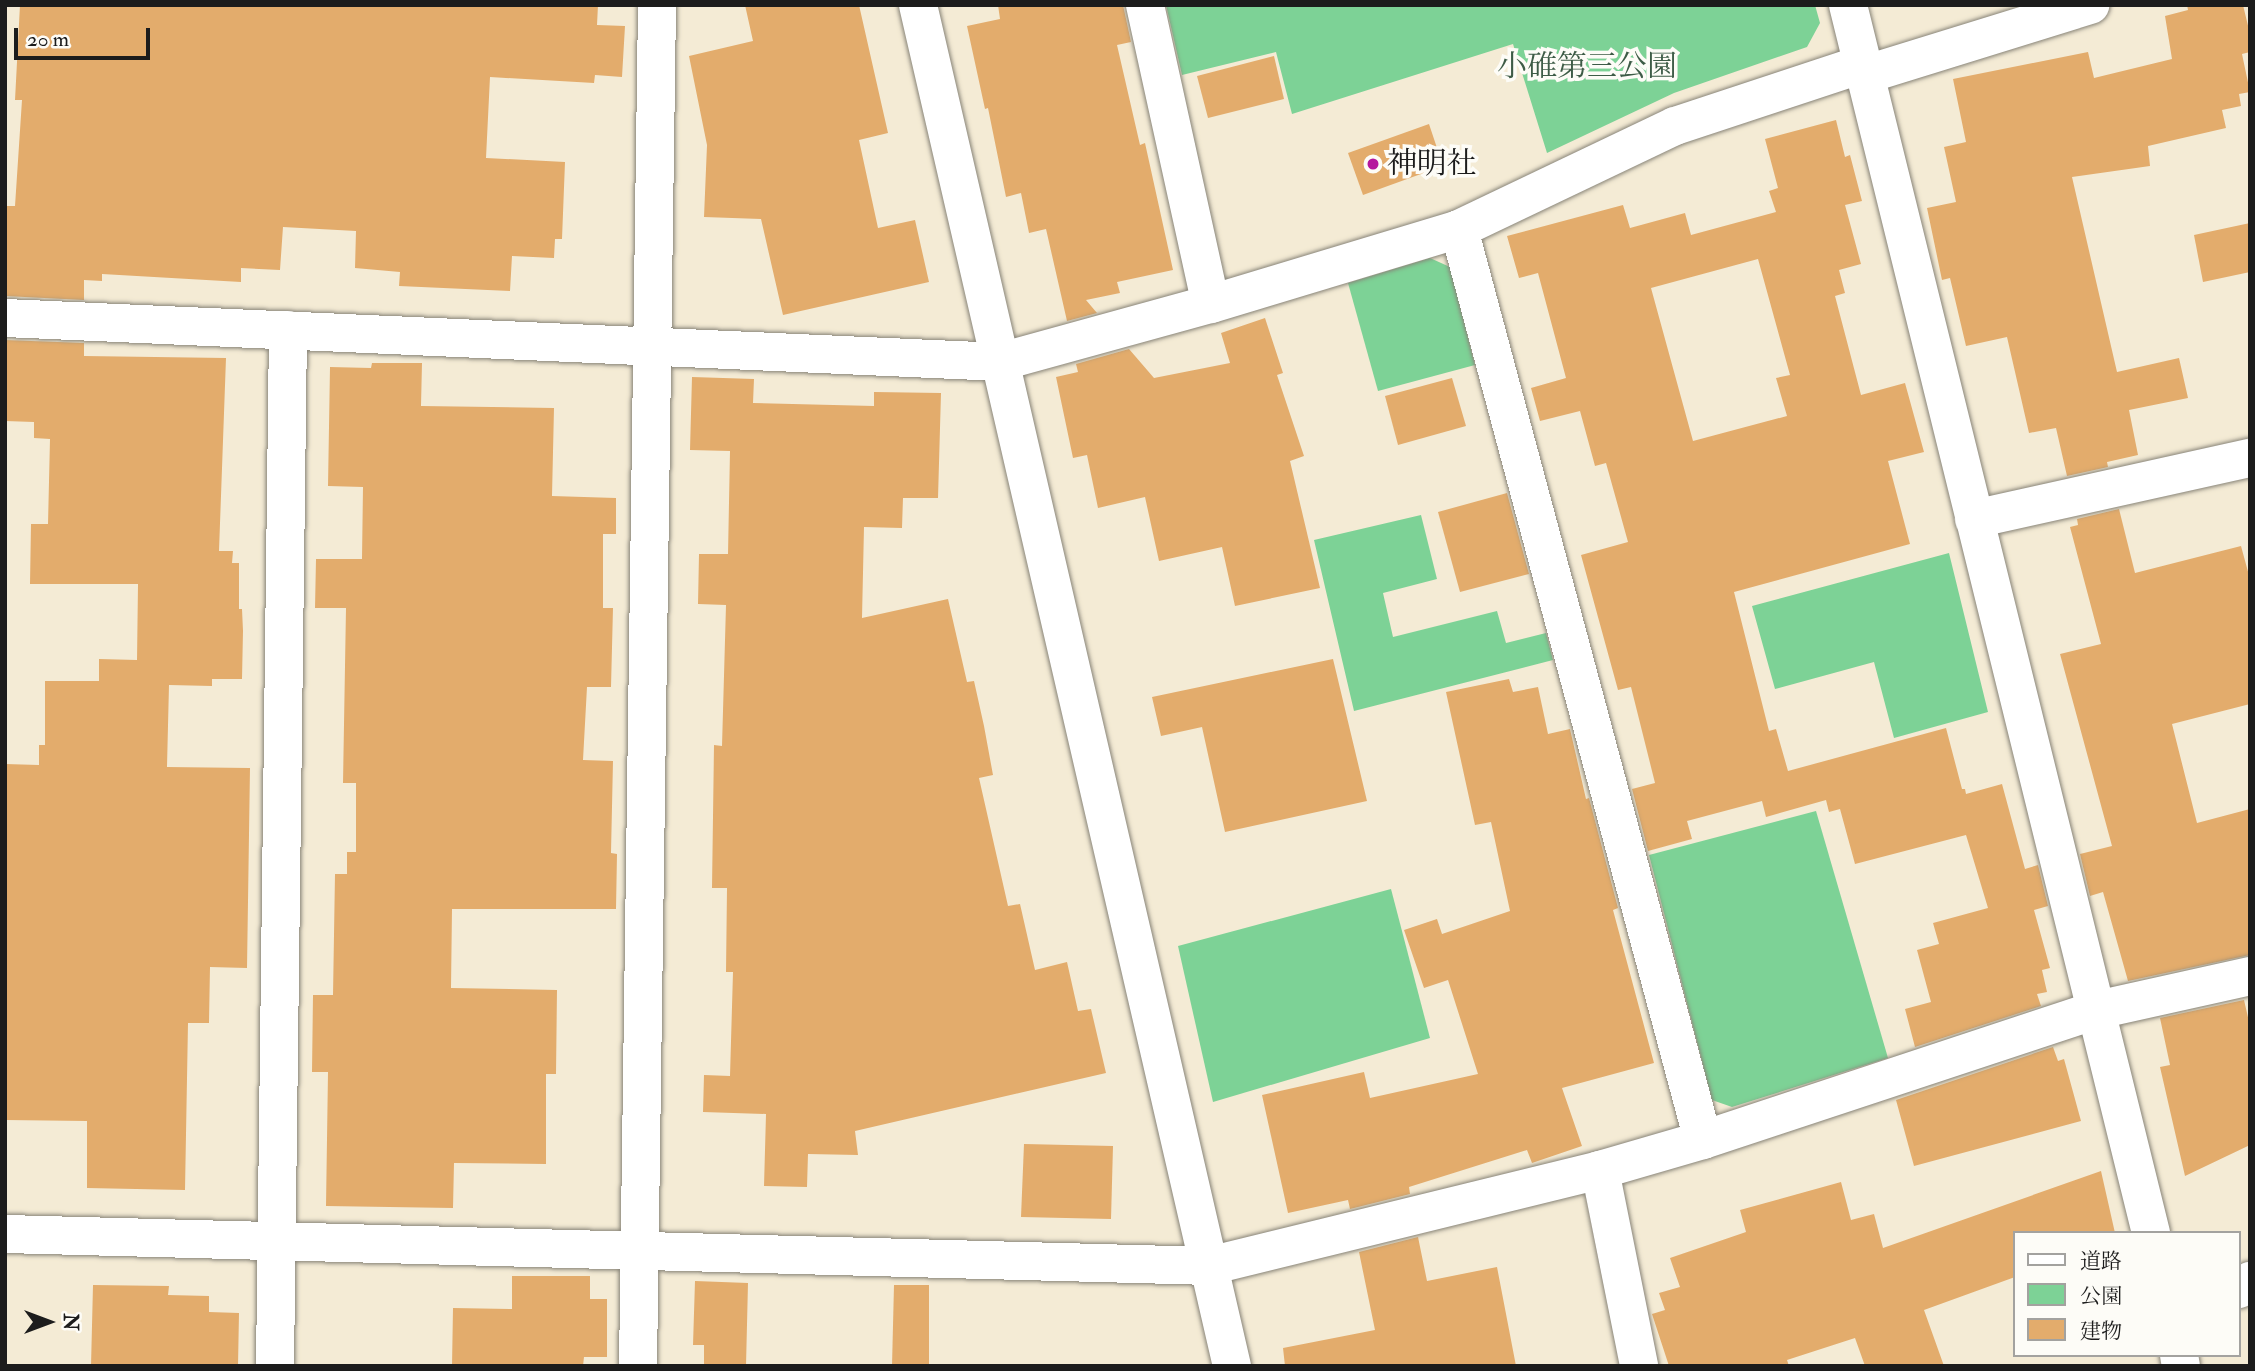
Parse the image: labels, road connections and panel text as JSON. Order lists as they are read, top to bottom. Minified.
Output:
{"parks":["小碓第三公園"],"places":["神明社"],"legend":["道路","公園","建物"],"scale_bar":"20 m","north":"right"}
